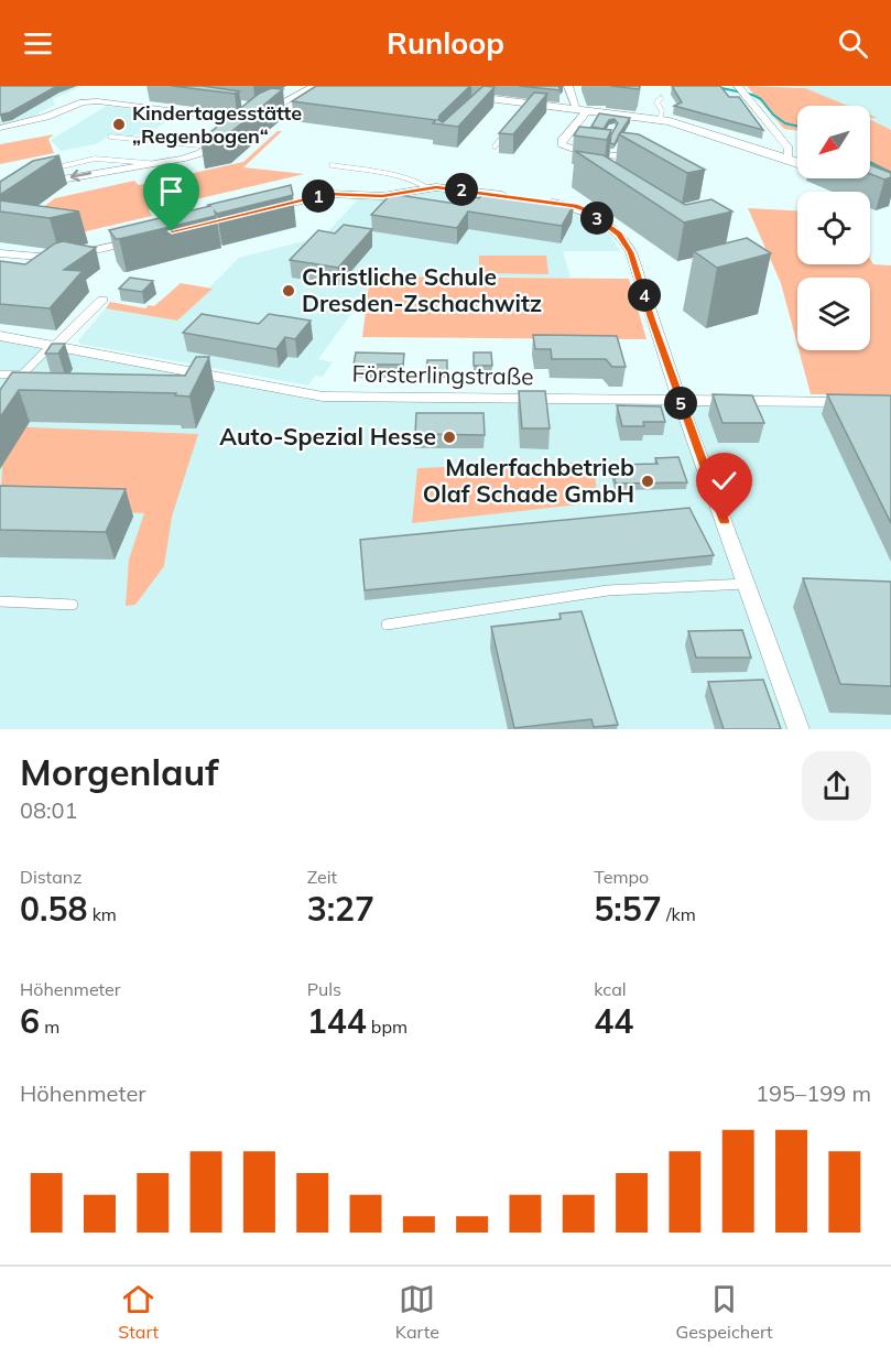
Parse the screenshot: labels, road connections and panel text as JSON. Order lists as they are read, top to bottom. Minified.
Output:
{"streets":{"street":["Försterlingstraße"]},"places":["Kindertagesstätte „Regenbogen“","Christliche Schule Dresden-Zschachwitz","Auto-Spezial Hesse","Malerfachbetrieb Olaf Schade GmbH"],"north":"bottom left","page":{"header":"Runloop","pins":["2","1","3","4","5"],"heading":["Morgenlauf","08:01"],"stats":[["Distanz","0.58 km"],["Zeit","3:27"],["Tempo","5:57 /km"],["Höhenmeter","6 m"],["Puls","144 bpm"],["kcal","44"]],"chart":["Höhenmeter","195–199 m"],"tabs":["Start","Karte","Gespeichert"]}}
